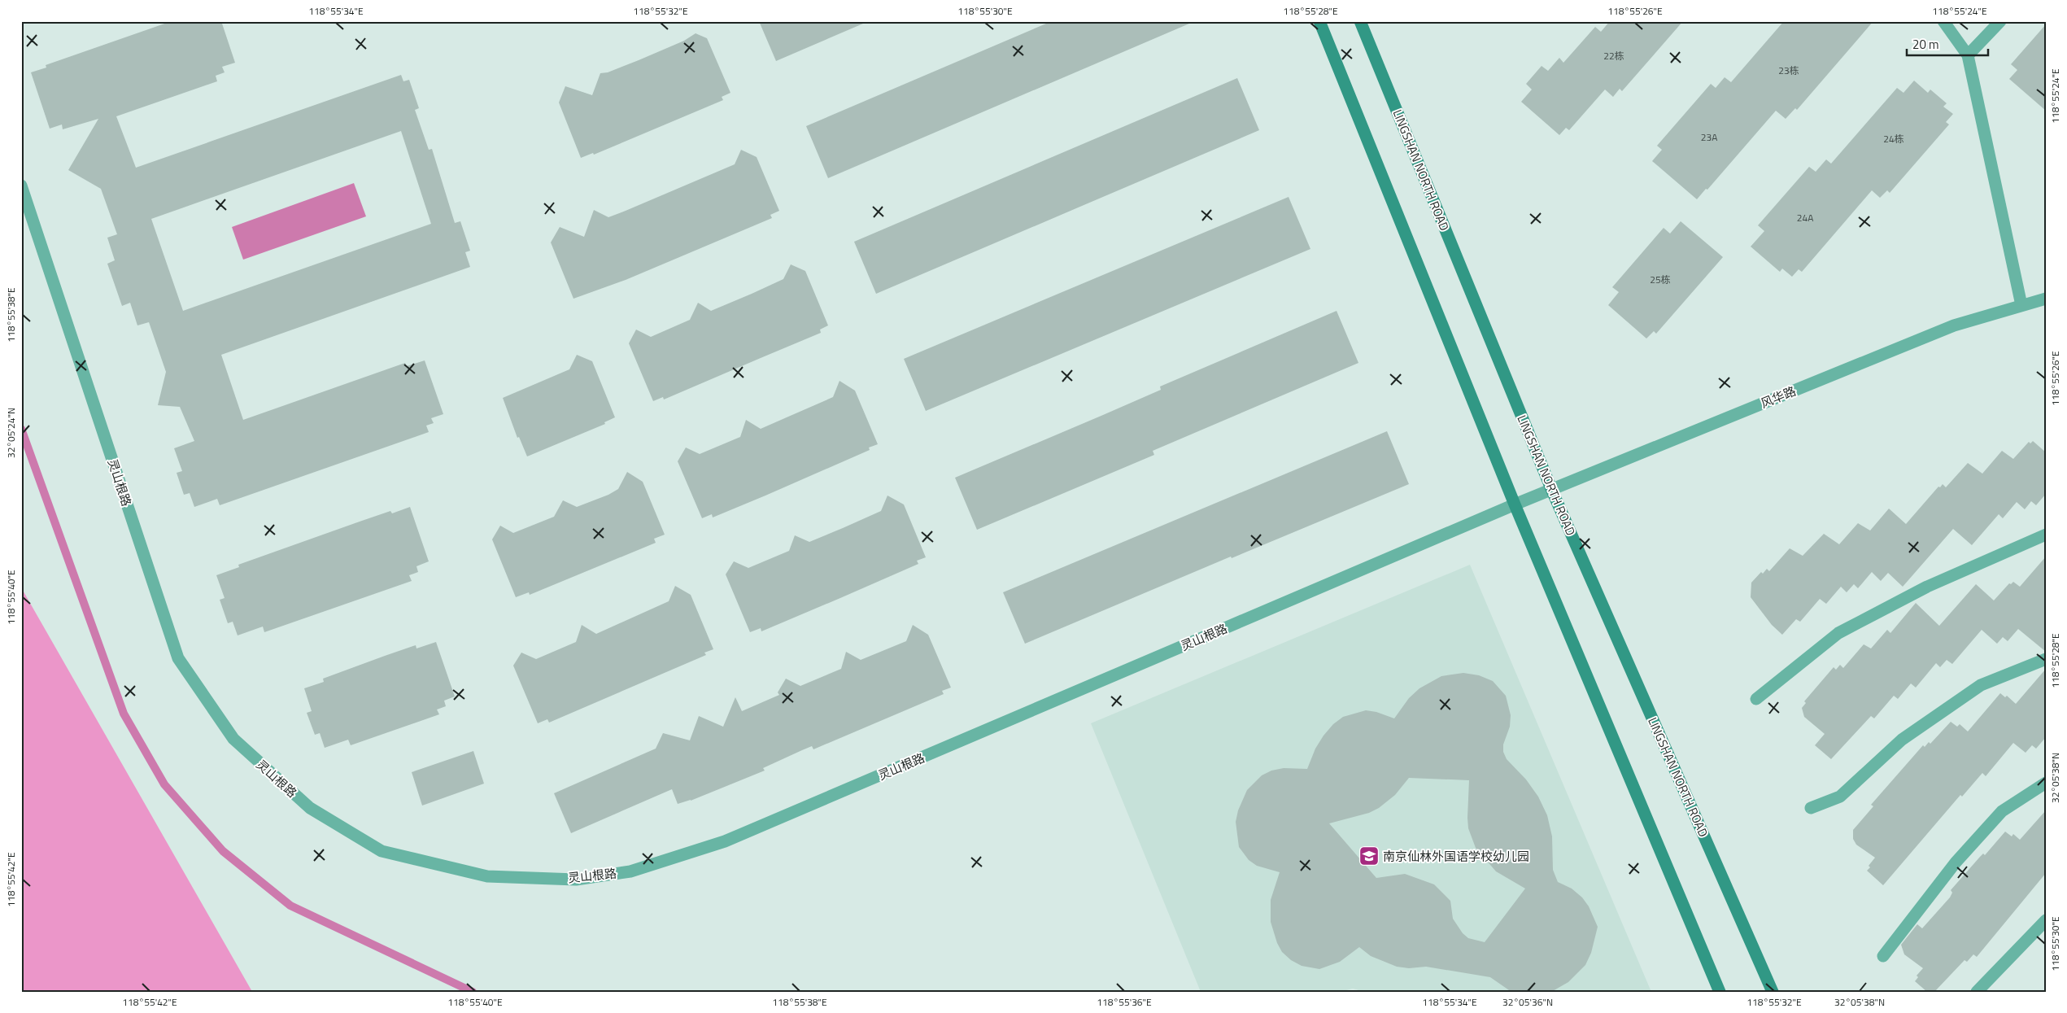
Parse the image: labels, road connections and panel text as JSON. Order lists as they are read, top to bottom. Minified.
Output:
{"streets":{"main road":["LINGSHAN NORTH ROAD"],"street":["风华路","灵山根路"]},"crossings":[["LINGSHAN NORTH ROAD","风华路"],["风华路","灵山根路"]],"places":{"school or university":["南京仙林外国语学校幼儿园"]},"house_numbers":["22栋","23栋","23A","24栋","24A","25栋"],"scale_bar":"20 m","coordinates":["118°55'34\"E","118°55'32\"E","118°55'30\"E","118°55'28\"E","118°55'26\"E","118°55'24\"E","118°55'38\"E","32°05'24\"N","118°55'40\"E","32°05'38\"N","118°55'42\"E","118°55'36\"E","32°05'36\"N"]}
